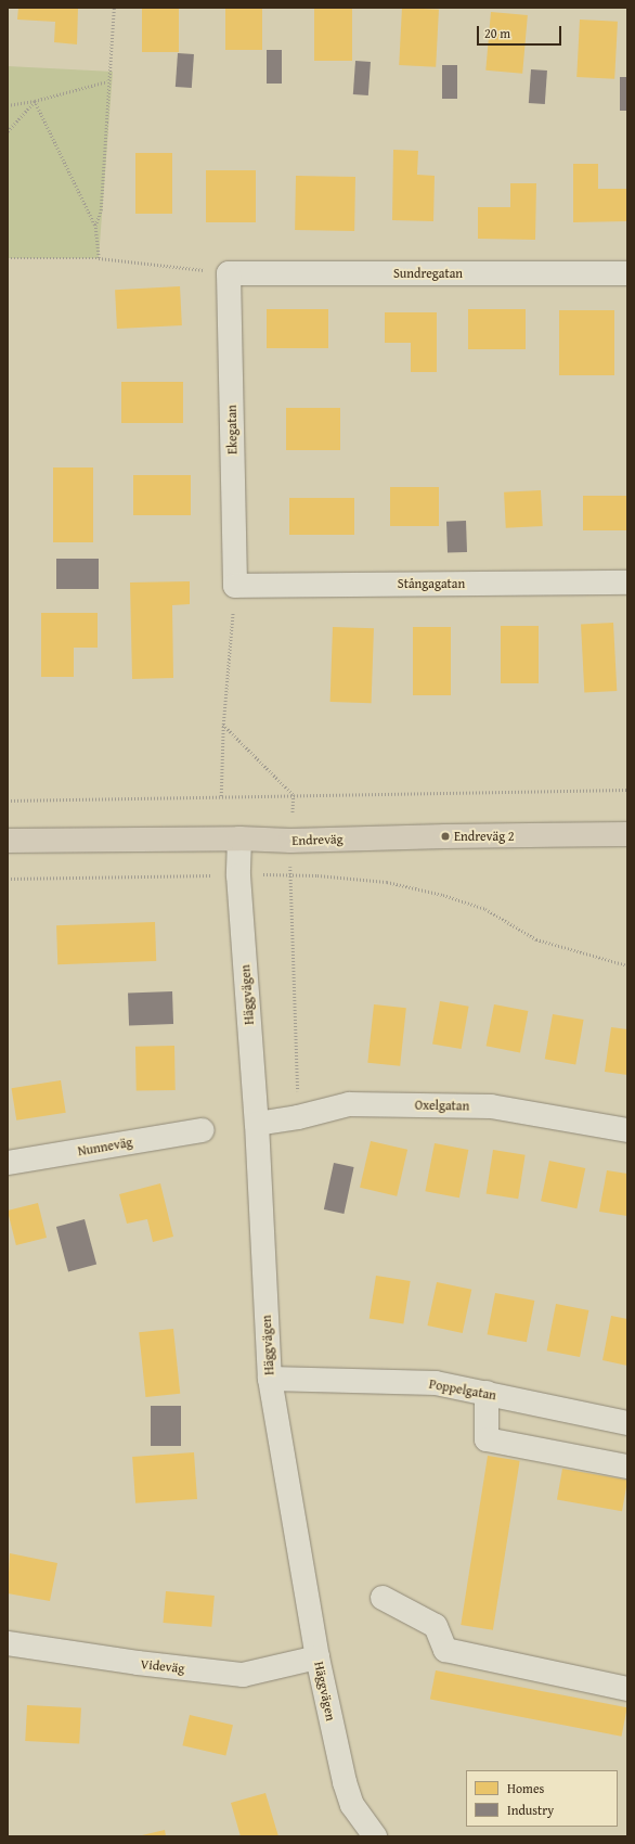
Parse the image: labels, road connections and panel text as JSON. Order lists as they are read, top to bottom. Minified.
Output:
{"streets":{"main road":["Endreväg"],"street":["Sundregatan","Ekegatan","Stångagatan","Häggvägen","Oxelgatan","Nunneväg","Poppelgatan","Videväg"]},"crossings":[["Sundregatan","Ekegatan"],["Ekegatan","Stångagatan"],["Endreväg","Häggvägen"],["Häggvägen","Oxelgatan"],["Häggvägen","Poppelgatan"],["Häggvägen","Videväg"]],"places":["Endreväg 2"],"legend":["Homes","Industry"],"scale_bar":"20 m"}
